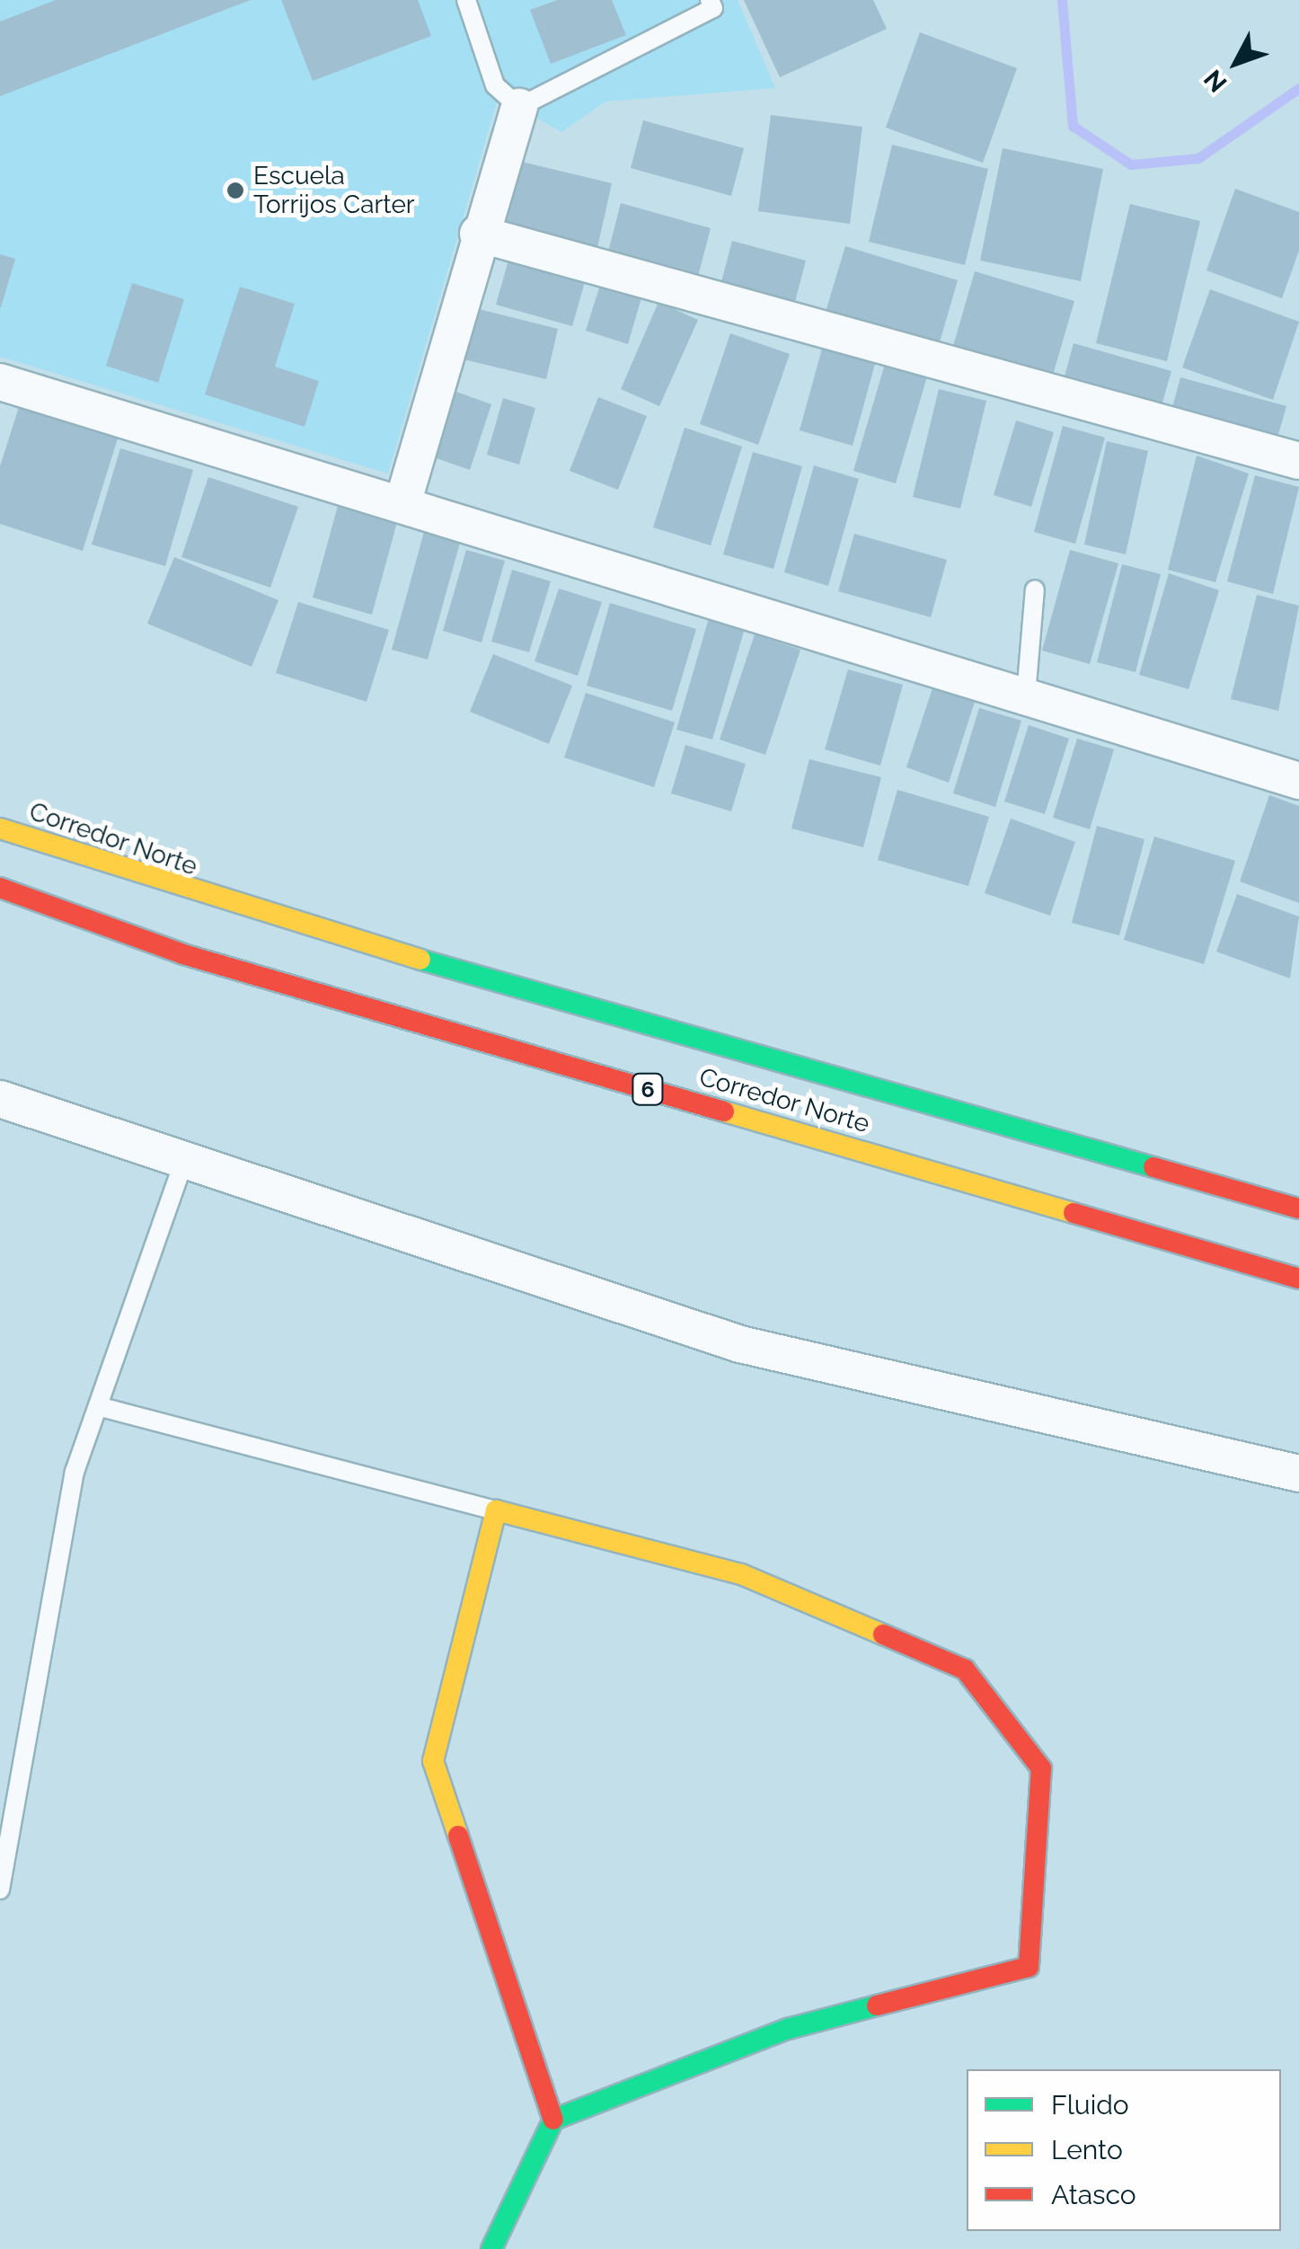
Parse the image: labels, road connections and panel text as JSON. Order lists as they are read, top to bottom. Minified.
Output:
{"streets":{"main road":["Corredor Norte","6"]},"places":["Escuela Torrijos Carter"],"legend":["Fluido","Lento","Atasco"],"north":"bottom left"}
